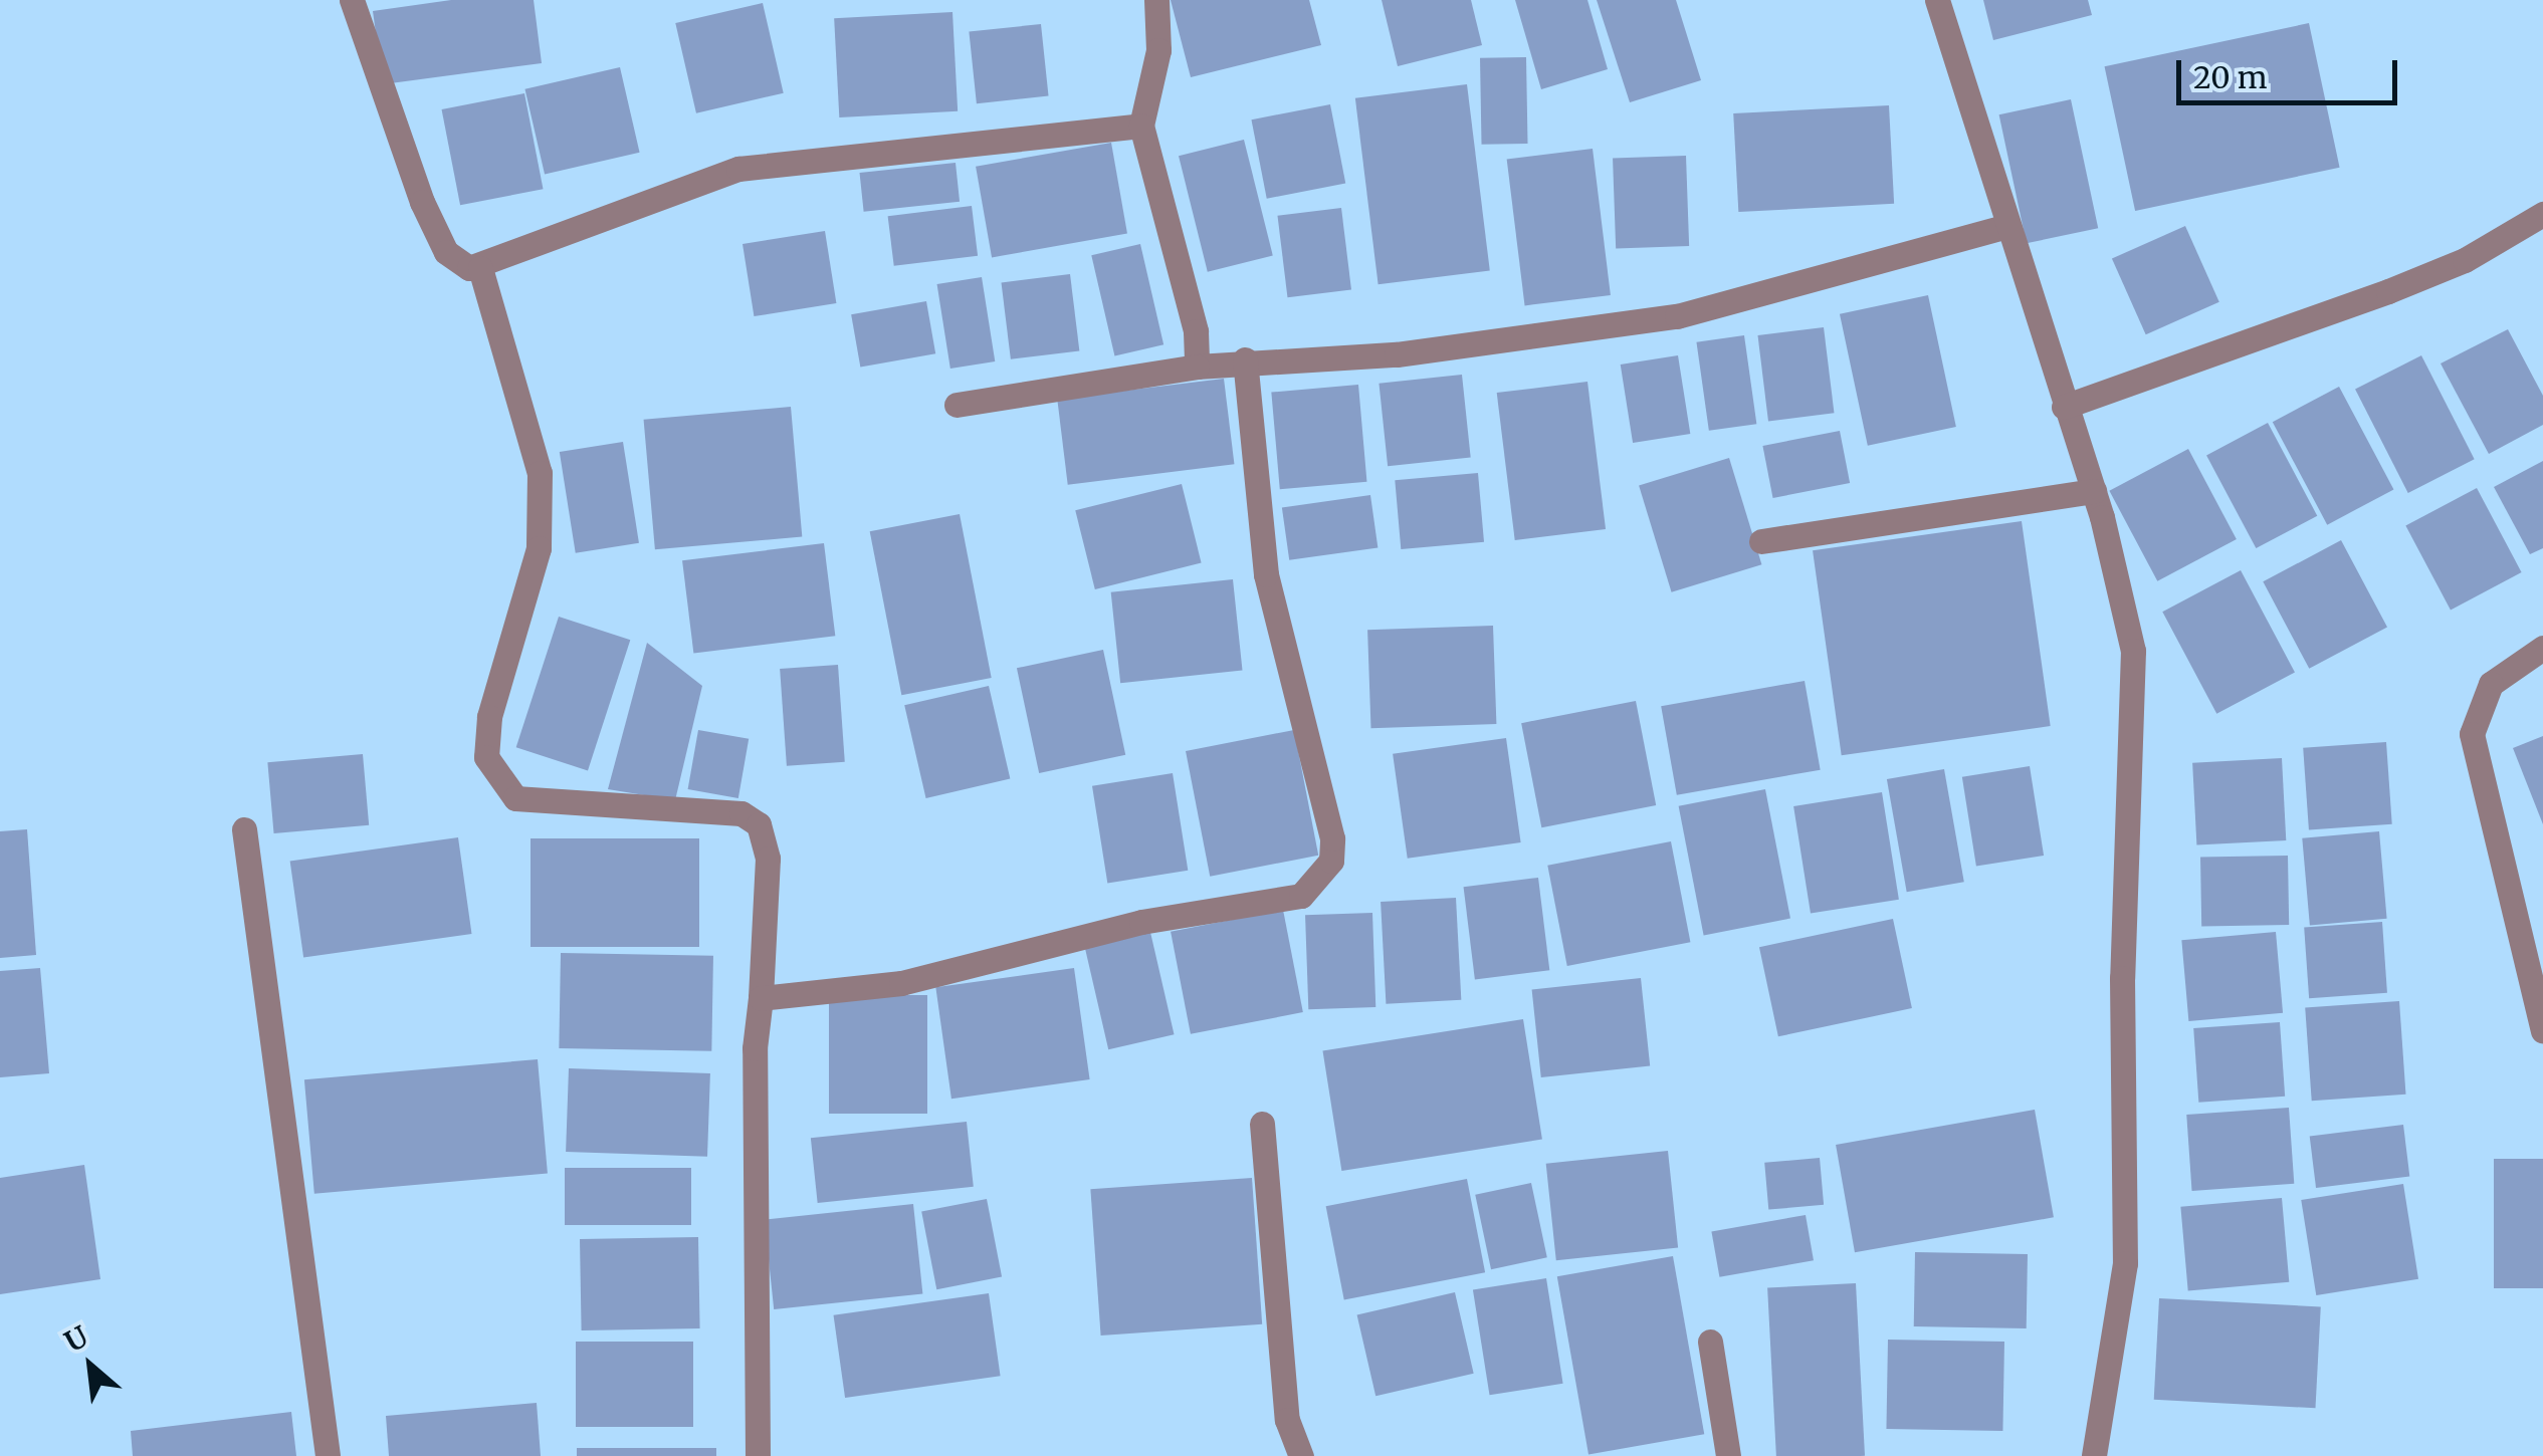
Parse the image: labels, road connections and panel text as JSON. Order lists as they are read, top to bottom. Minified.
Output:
{"scale_bar":"20 m","north":"top left"}
